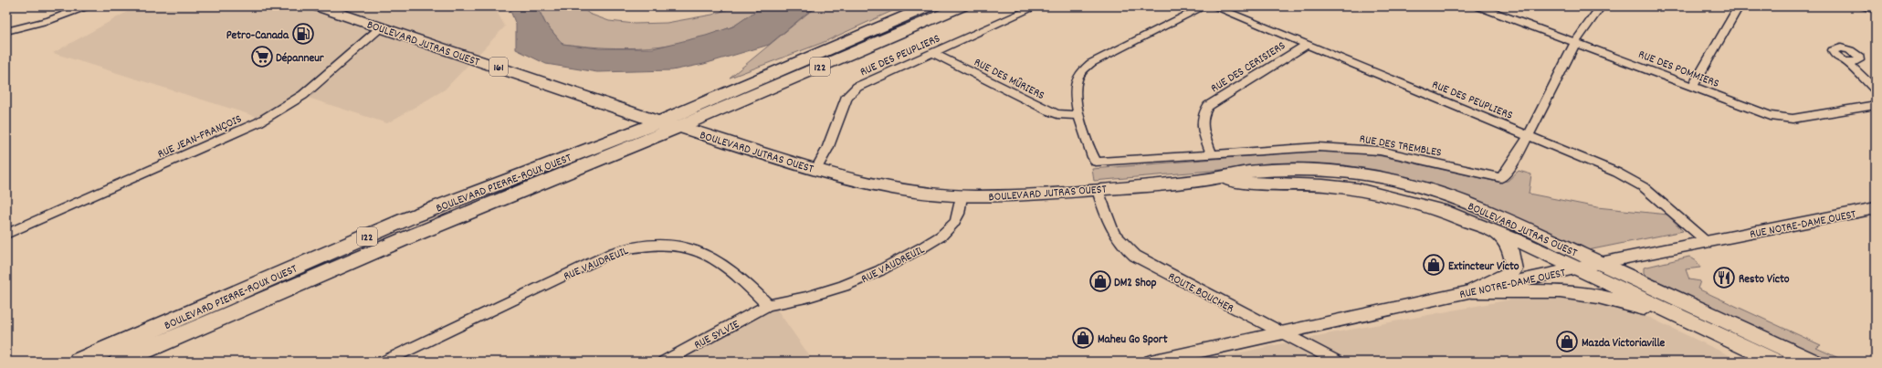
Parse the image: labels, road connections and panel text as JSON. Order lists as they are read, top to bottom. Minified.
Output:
{"streets":{"main road":["BOULEVARD JUTRAS OUEST","161","122","BOULEVARD PIERRE-ROUX OUEST"],"street":["RUE DES PEUPLIERS","RUE DES CERISIERS","RUE DES POMMIERS","RUE DES MÛRIERS","RUE JEAN-FRANÇOIS","RUE DES TREMBLES","RUE NOTRE-DAME OUEST","RUE VAUDREUIL","ROUTE BOUCHER","RUE SYLVIE"]},"crossings":[["BOULEVARD JUTRAS OUEST","RUE DES PEUPLIERS"],["BOULEVARD JUTRAS OUEST","RUE JEAN-FRANÇOIS"],["BOULEVARD JUTRAS OUEST","BOULEVARD PIERRE-ROUX OUEST"],["BOULEVARD JUTRAS OUEST","RUE NOTRE-DAME OUEST"],["BOULEVARD JUTRAS OUEST","RUE VAUDREUIL"],["BOULEVARD JUTRAS OUEST","ROUTE BOUCHER"],["RUE DES PEUPLIERS","RUE DES CERISIERS"],["RUE DES PEUPLIERS","RUE DES MÛRIERS"],["RUE DES PEUPLIERS","RUE DES TREMBLES"],["RUE DES PEUPLIERS","RUE NOTRE-DAME OUEST"],["RUE DES CERISIERS","RUE DES TREMBLES"],["RUE DES POMMIERS","RUE DES TREMBLES"],["RUE DES MÛRIERS","RUE DES TREMBLES"],["RUE NOTRE-DAME OUEST","ROUTE BOUCHER"],["RUE VAUDREUIL","RUE SYLVIE"]],"places":{"fuel station":["Petro-Canada"],"supermarket":["Dépanneur"],"shop":["Extincteur Victo","DM2 Shop","Maheu Go Sport","Mazda Victoriaville"],"restaurant":["Resto Victo"]}}
